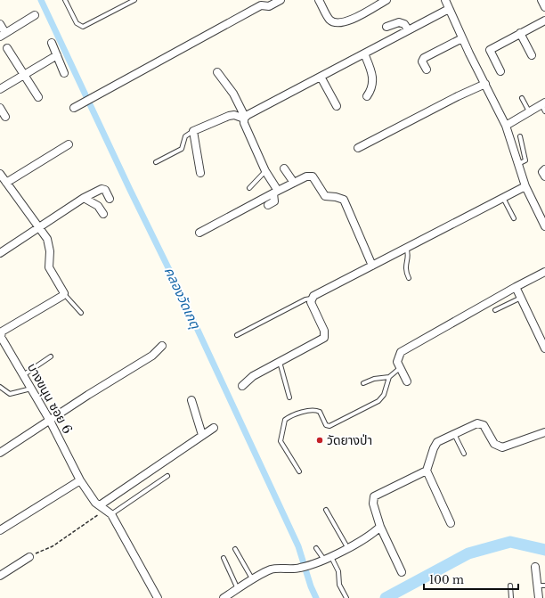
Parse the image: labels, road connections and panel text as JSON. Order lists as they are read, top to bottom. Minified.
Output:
{"streets":{"street":["บางขนุน ซอย 6"]},"water":["คลองวัดเกตุ"],"places":["วัดยางป่า"],"scale_bar":"100 m"}
